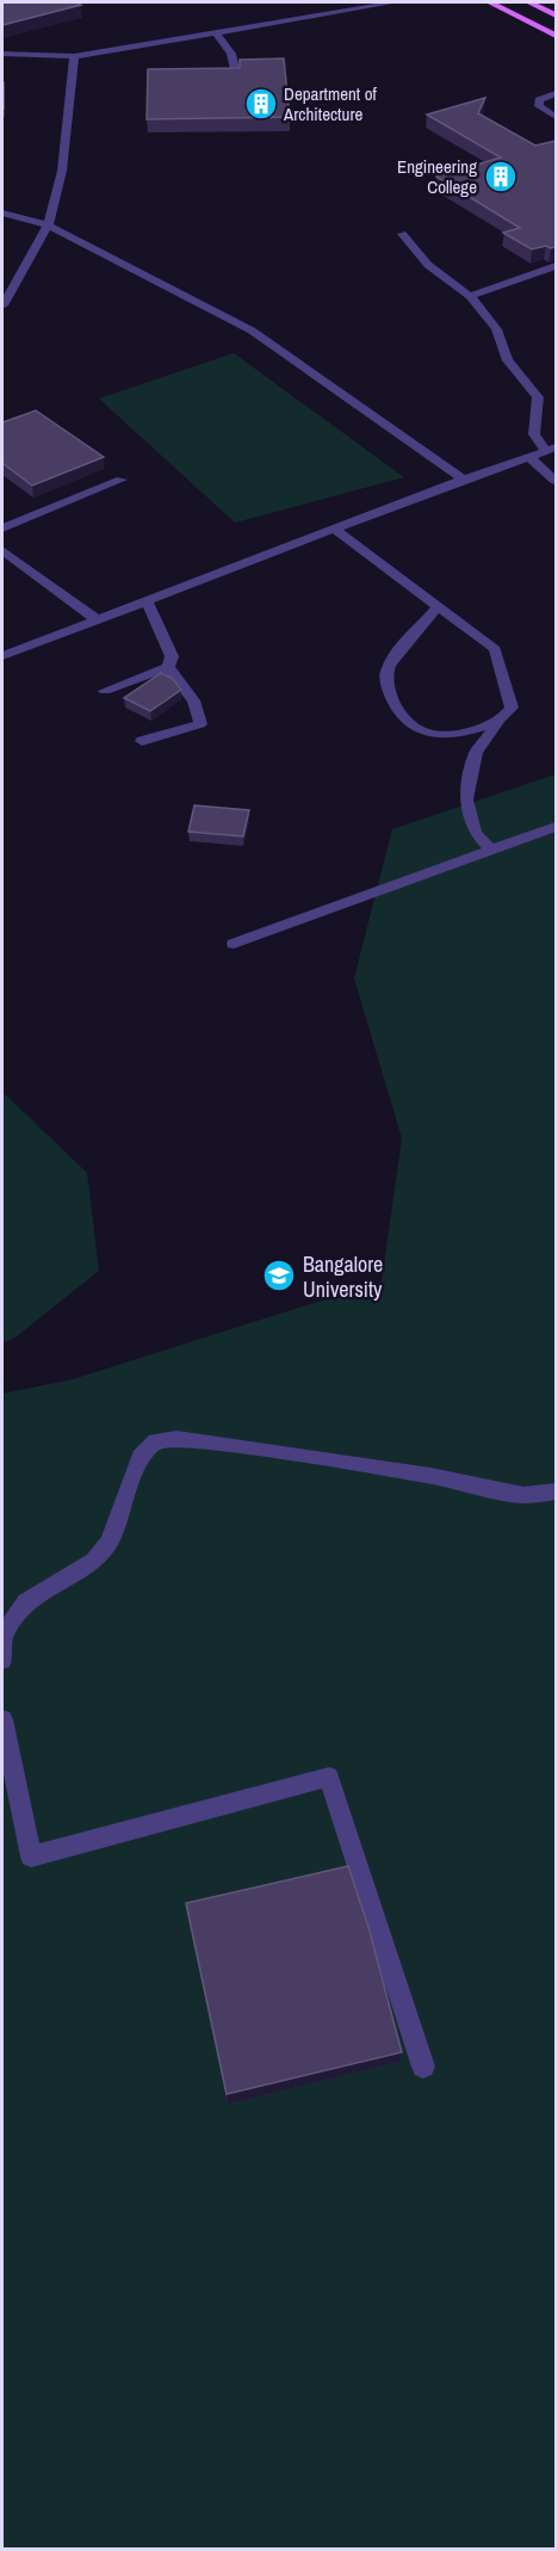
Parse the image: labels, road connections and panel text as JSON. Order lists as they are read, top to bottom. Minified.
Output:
{"places":{"building":["Department of Architecture","Engineering College"],"school or university":["Bangalore University"]}}
